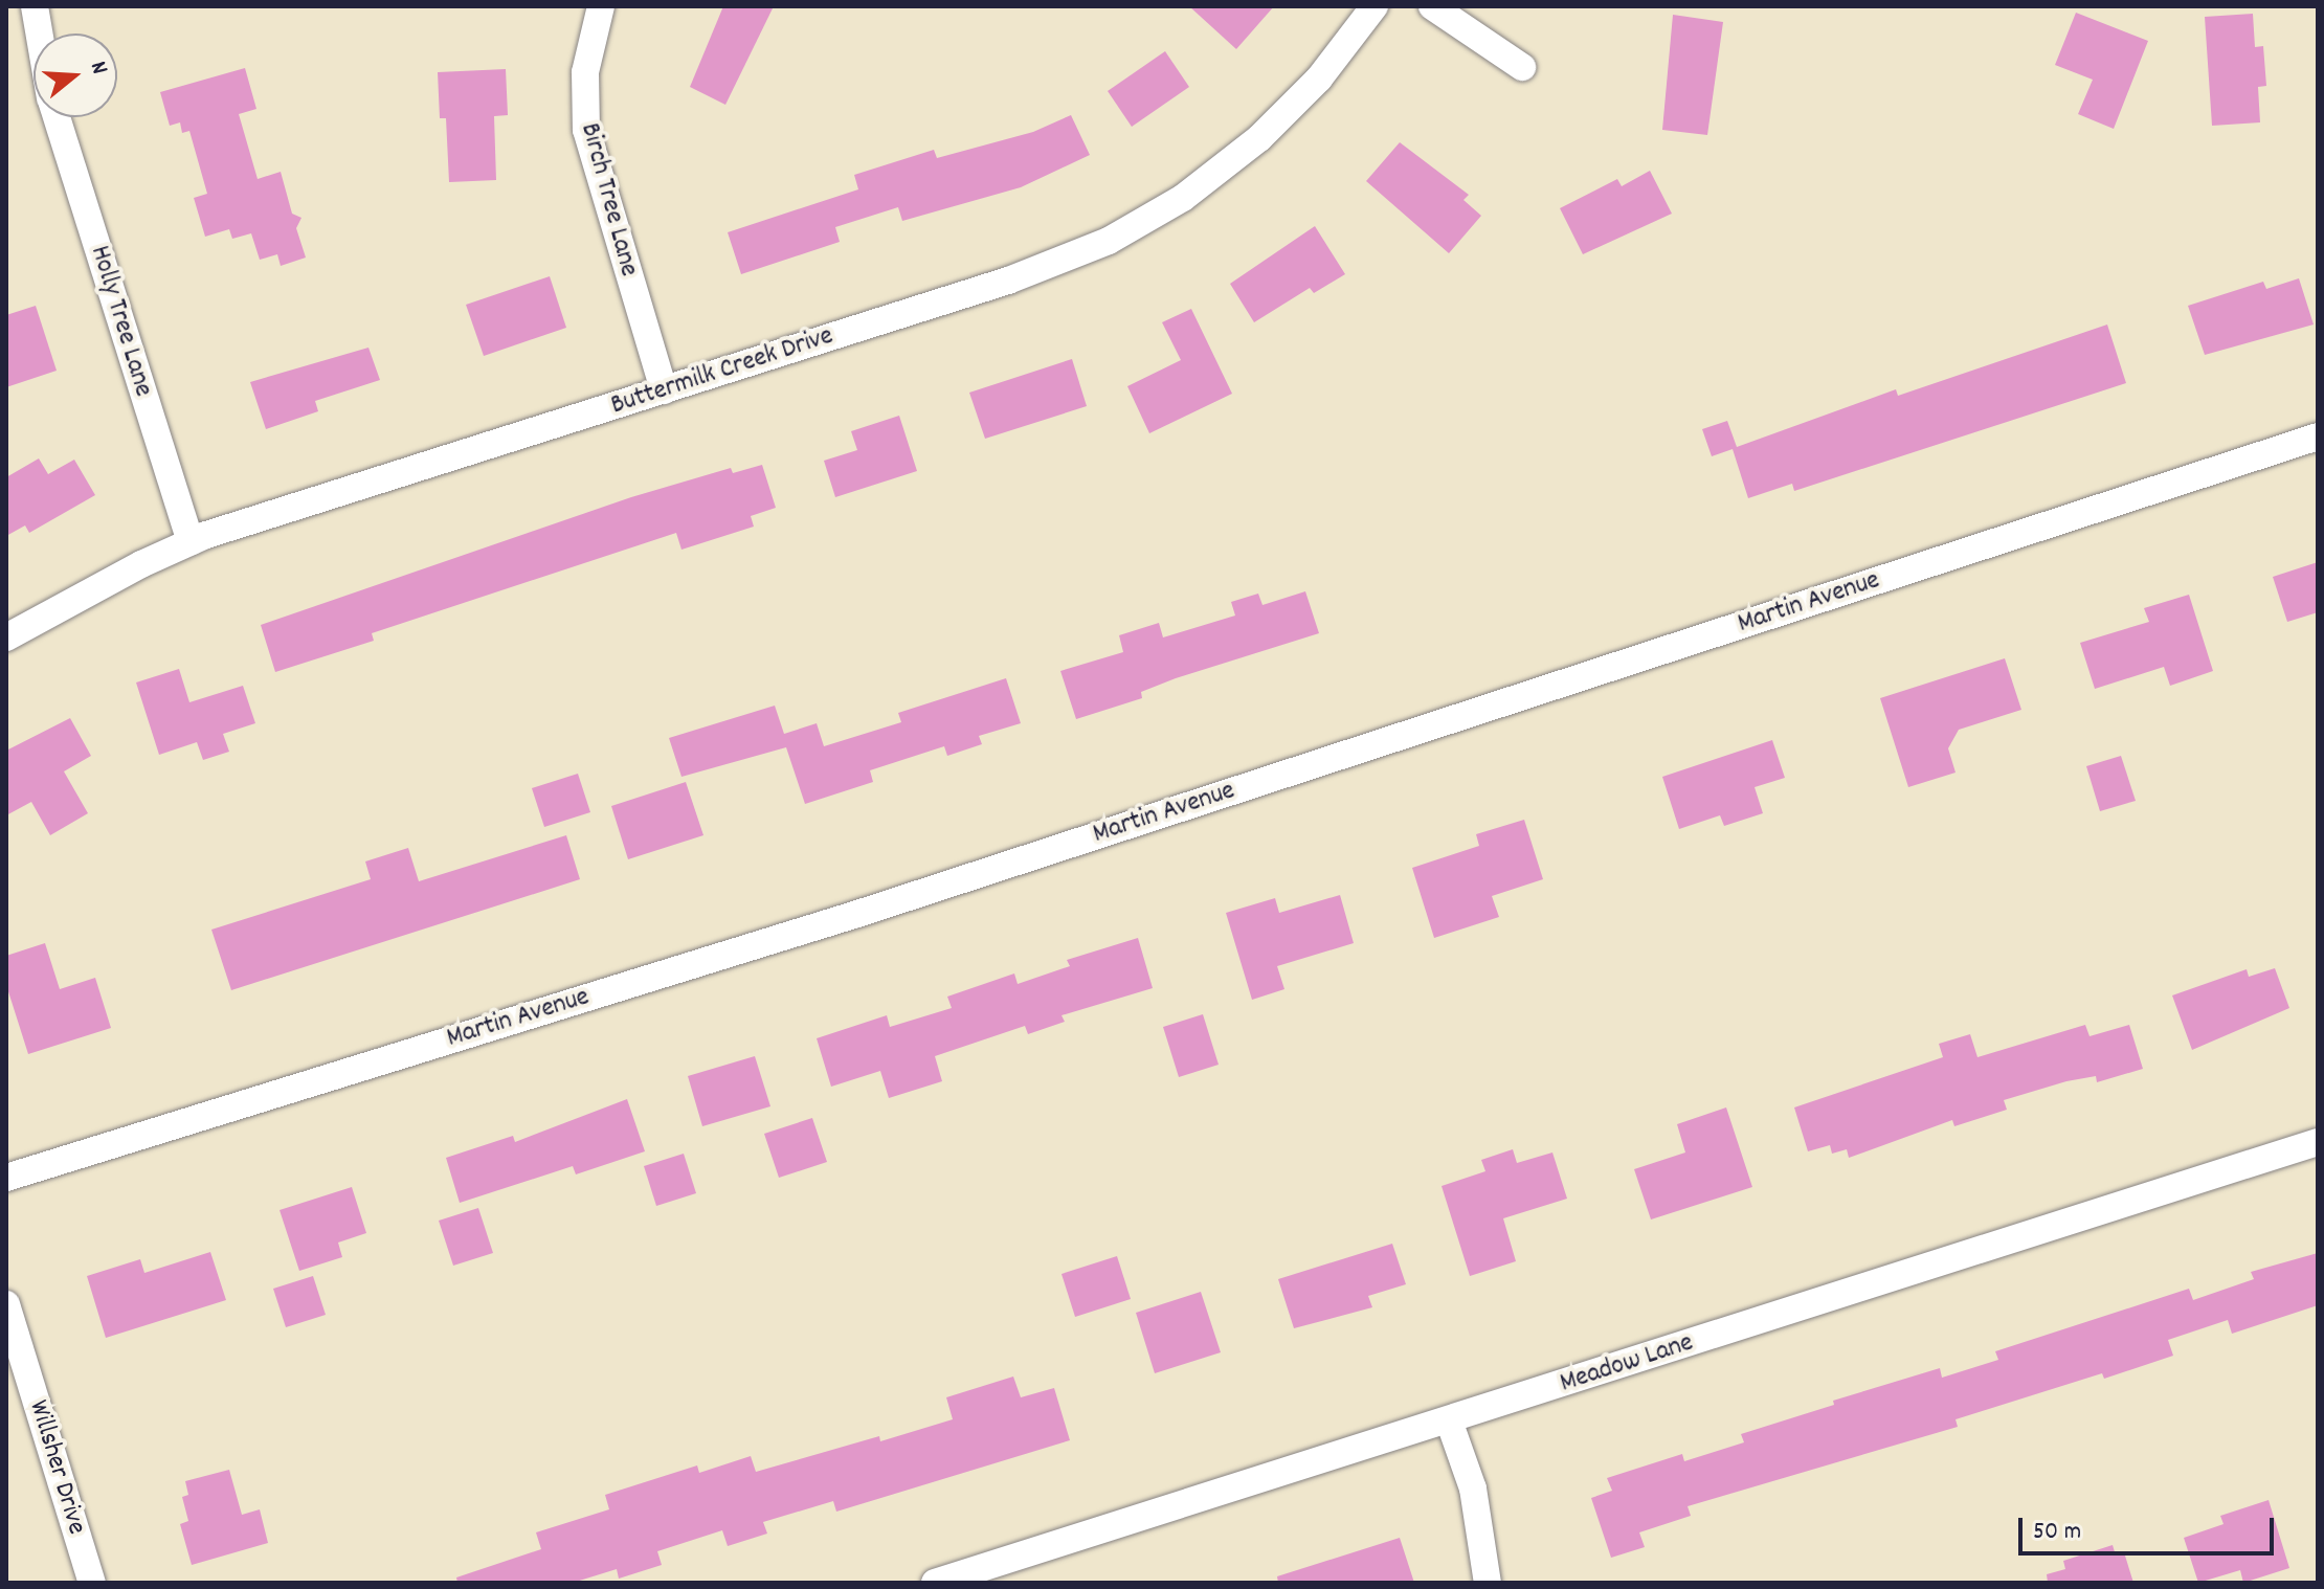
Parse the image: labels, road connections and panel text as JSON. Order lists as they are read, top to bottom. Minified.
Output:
{"streets":{"street":["Birch Tree Lane","Holly Tree Lane","Buttermilk Creek Drive","Martin Avenue","Meadow Lane","Willsher Drive"]},"crossings":[["Birch Tree Lane","Buttermilk Creek Drive"],["Holly Tree Lane","Buttermilk Creek Drive"]],"scale_bar":"50 m","north":"right"}
